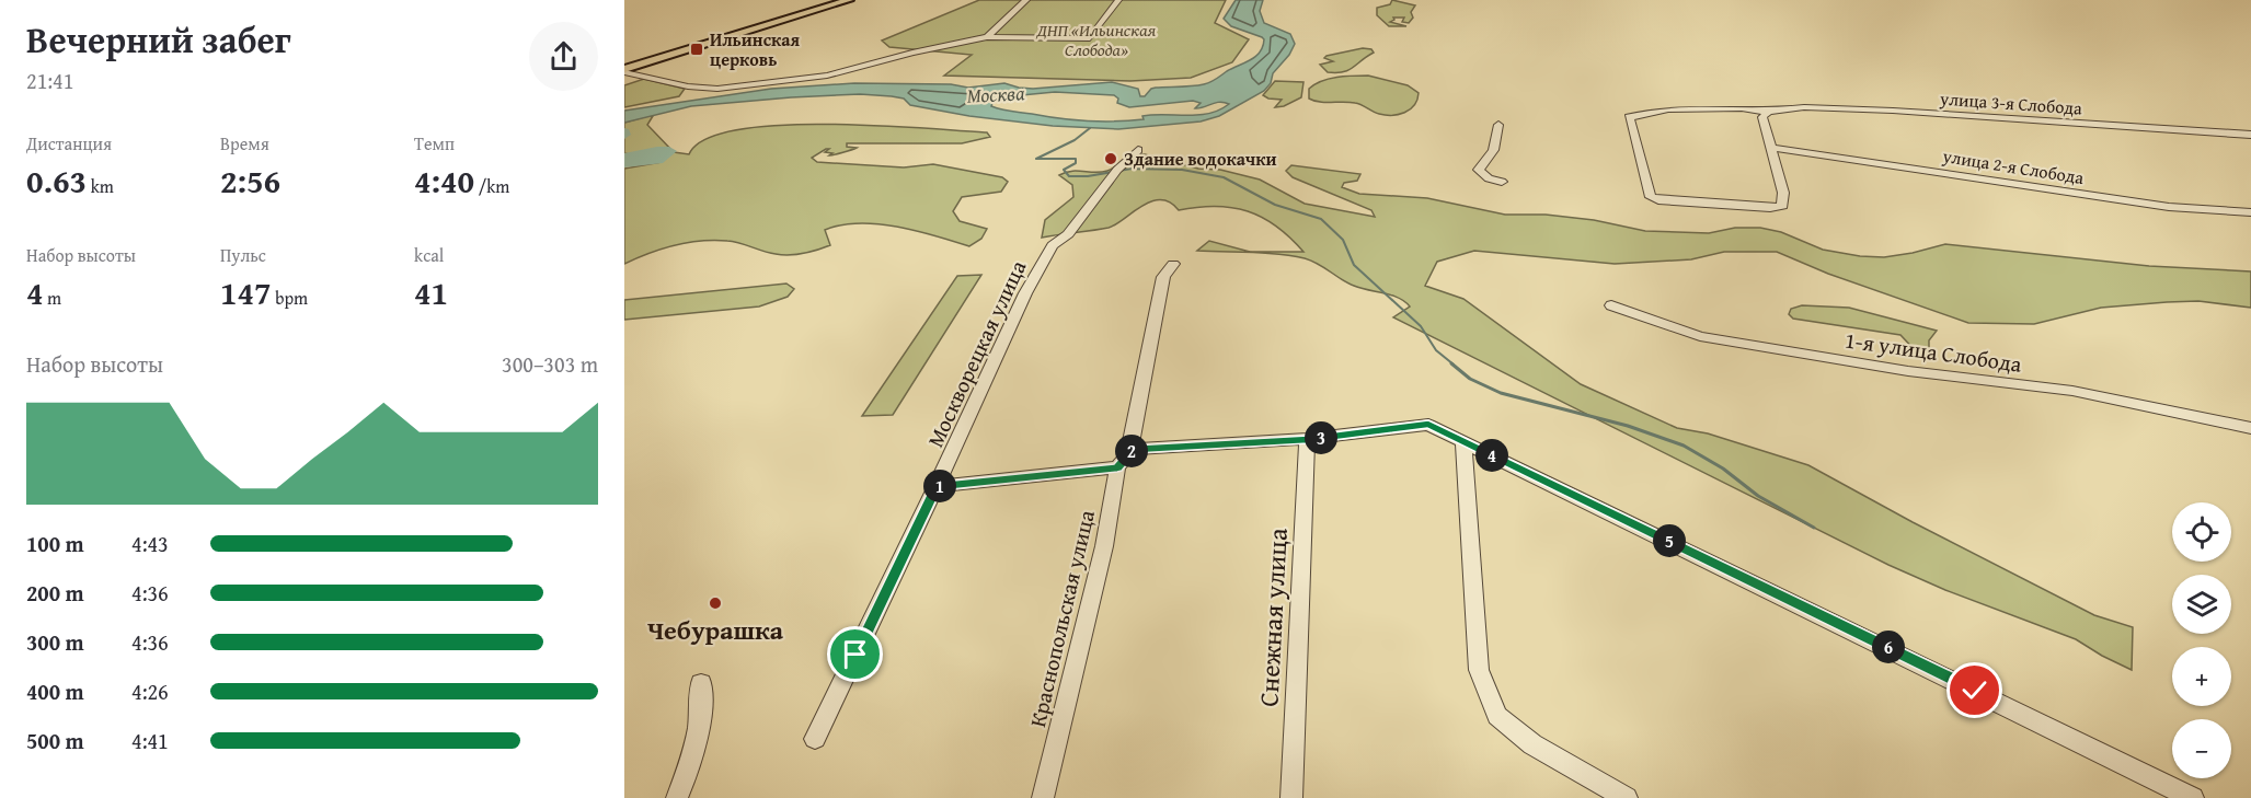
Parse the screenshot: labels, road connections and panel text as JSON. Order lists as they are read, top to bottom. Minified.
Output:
{"streets":{"street":["улица 3-я Слобода","улица 2-я Слобода","1-я улица Слобода","Москворецкая улица","Снежная улица","Краснопольская улица"]},"crossings":[["улица 3-я Слобода","улица 2-я Слобода"]],"water":["Москва"],"parks":["ДНП «Ильинская Слобода»"],"places":{"transit":["Ильинская церковь"],"other":["Здание водокачки","Чебурашка"]},"page":{"heading":["Вечерний забег","21:41"],"stats":[["Дистанция","0.63 km"],["Время","2:56"],["Темп","4:40 /km"],["Набор высоты","4 m"],["Пульс","147 bpm"],["kcal","41"]],"chart":["Набор высоты","300–303 m"],"pins":["3","2","4","1","5","6"],"map_buttons":["+","−"],"list":[{"name":"100 m","note":"4:43"},{"name":"200 m","note":"4:36"},{"name":"300 m","note":"4:36"},{"name":"400 m","note":"4:26"},{"name":"500 m","note":"4:41"}]}}
